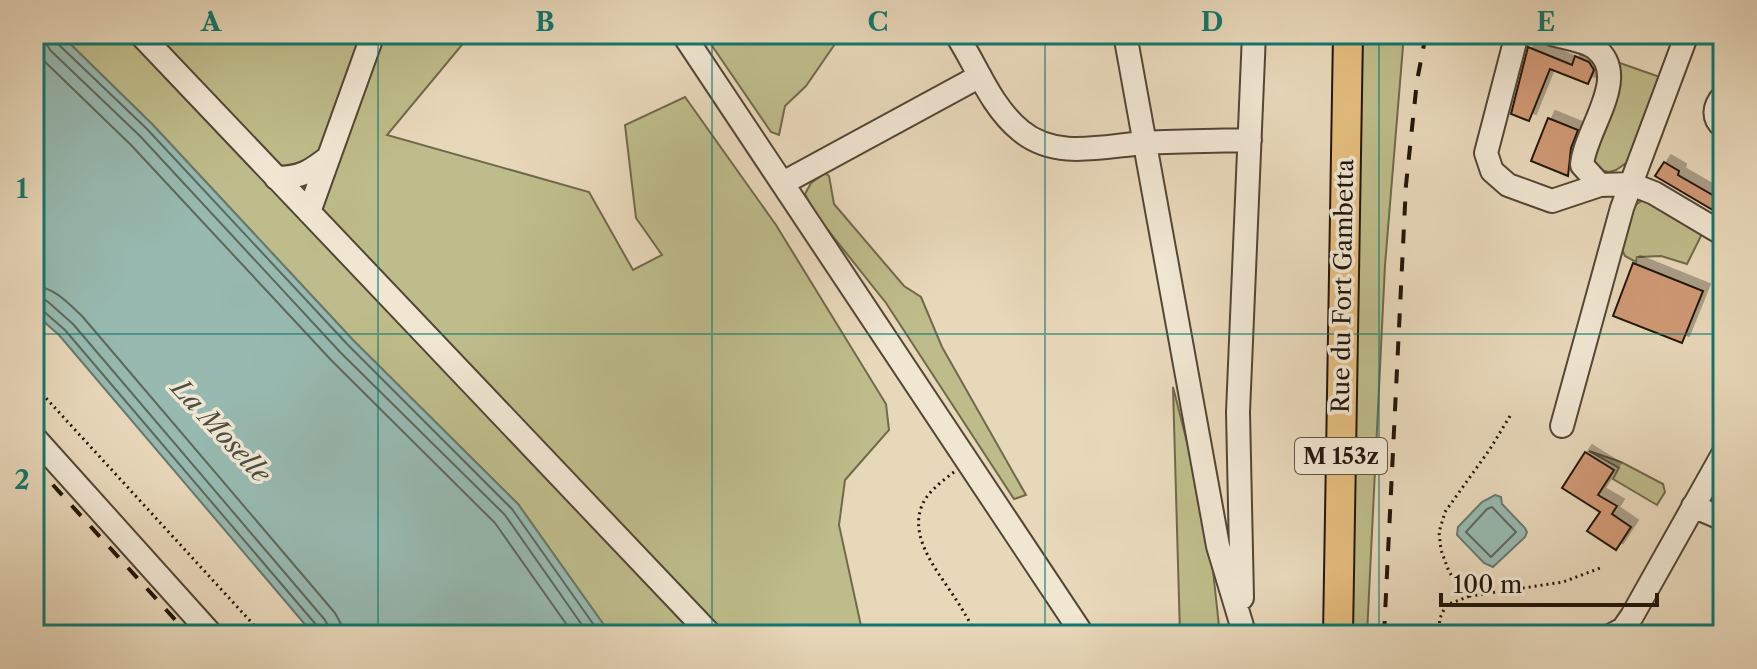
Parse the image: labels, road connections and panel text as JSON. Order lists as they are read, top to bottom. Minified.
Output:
{"streets":{"main road":["Rue du Fort Gambetta","M 153z"]},"water":["La Moselle"],"scale_bar":"100 m","grid":{"columns":["A","B","C","D","E"],"rows":["1","2"]}}
